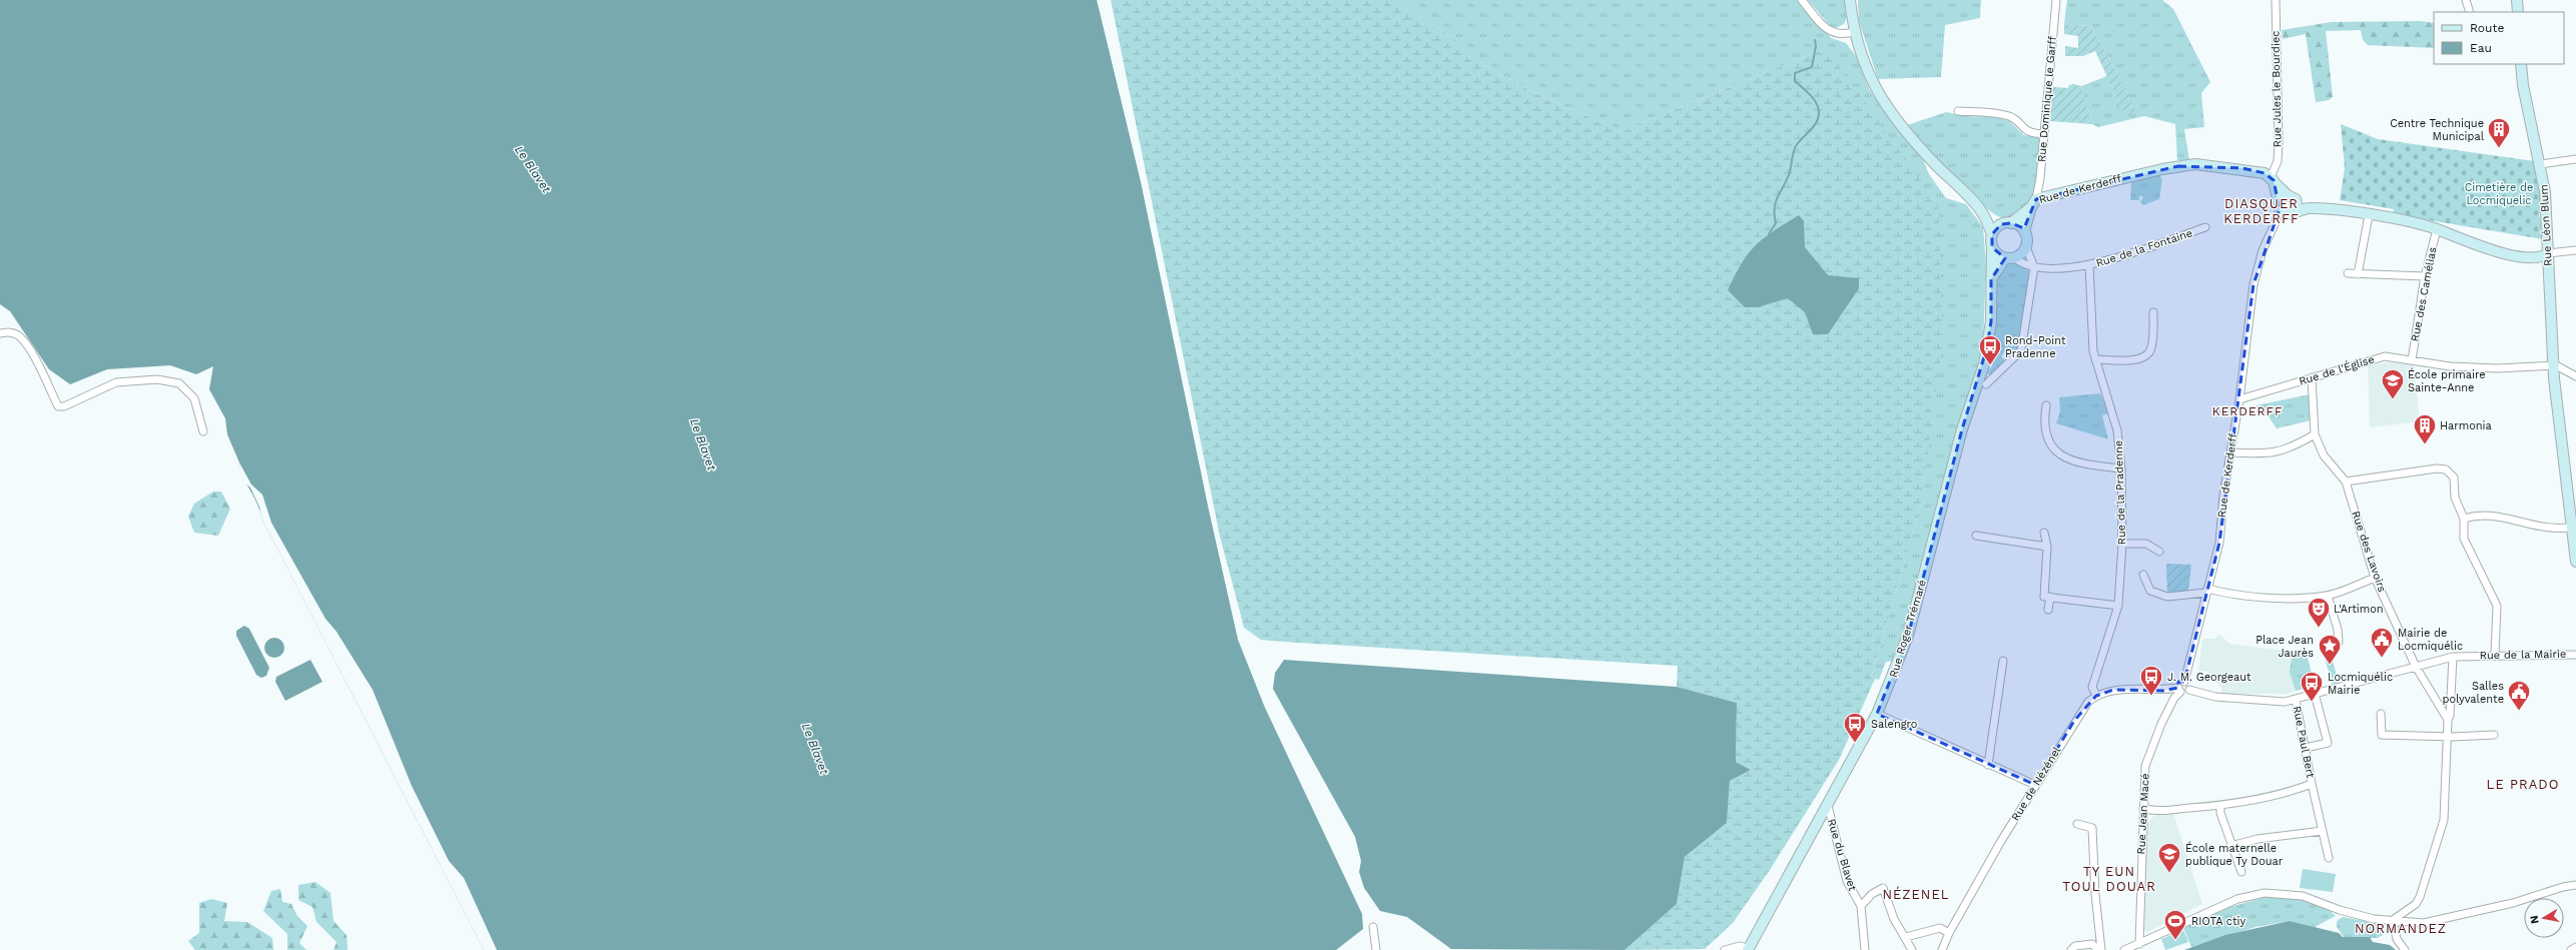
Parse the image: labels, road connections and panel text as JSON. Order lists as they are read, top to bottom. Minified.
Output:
{"streets":{"street":["Rue Jules le Bourdiec","Rue Dominique le Garff","Rue de Kerderff","Rue Léon Blum","Rue de la Fontaine","Rue des Camélias","Rue de l'Église","Rue de la Pradenne","Rue des Lavoirs","Rue Roger Trémaré","Rue de la Mairie","Rue Paul Bert","Rue de Nézénel","Rue Jean Macé","Rue du Blavet"]},"crossings":[["Rue Jules le Bourdiec","Rue de Kerderff"],["Rue Dominique le Garff","Rue de Kerderff"],["Rue de Kerderff","Rue de l'Église"],["Rue de Kerderff","Rue de la Mairie"],["Rue de Kerderff","Rue de Nézénel"],["Rue de Kerderff","Rue Jean Macé"],["Rue Léon Blum","Rue de l'Église"],["Rue de la Fontaine","Rue de la Pradenne"],["Rue des Camélias","Rue de l'Église"],["Rue de l'Église","Rue des Lavoirs"],["Rue de la Pradenne","Rue de Nézénel"],["Rue des Lavoirs","Rue de la Mairie"],["Rue Roger Trémaré","Rue du Blavet"],["Rue de la Mairie","Rue Paul Bert"],["Rue de la Mairie","Rue de Nézénel"],["Rue de la Mairie","Rue Jean Macé"],["Rue Paul Bert","Rue Jean Macé"],["Rue de Nézénel","Rue Jean Macé"]],"districts":["DIASQUER KERDERFF","KERDERFF","LE PRADO","TY EUN TOUL DOUAR","NÉZENEL","NORMANDEZ"],"water":["Le Blavet"],"parks":["Cimetière de Locmiquelic"],"places":{"building":["Centre Technique Municipal","Harmonia"],"bus stop":["Rond-Point Pradenne","J. M. Georgeaut","Locmiquélic Mairie","Salengro"],"school or university":["École primaire Sainte-Anne","École maternelle publique Ty Douar"],"theatre":["L'Artimon"],"public building":["Mairie de Locmiquélic","Salles polyvalente"],"place":["Place Jean Jaurès"],"sports":["RIOTA ctiy"]},"legend":["Route","Eau"],"north":"left"}
